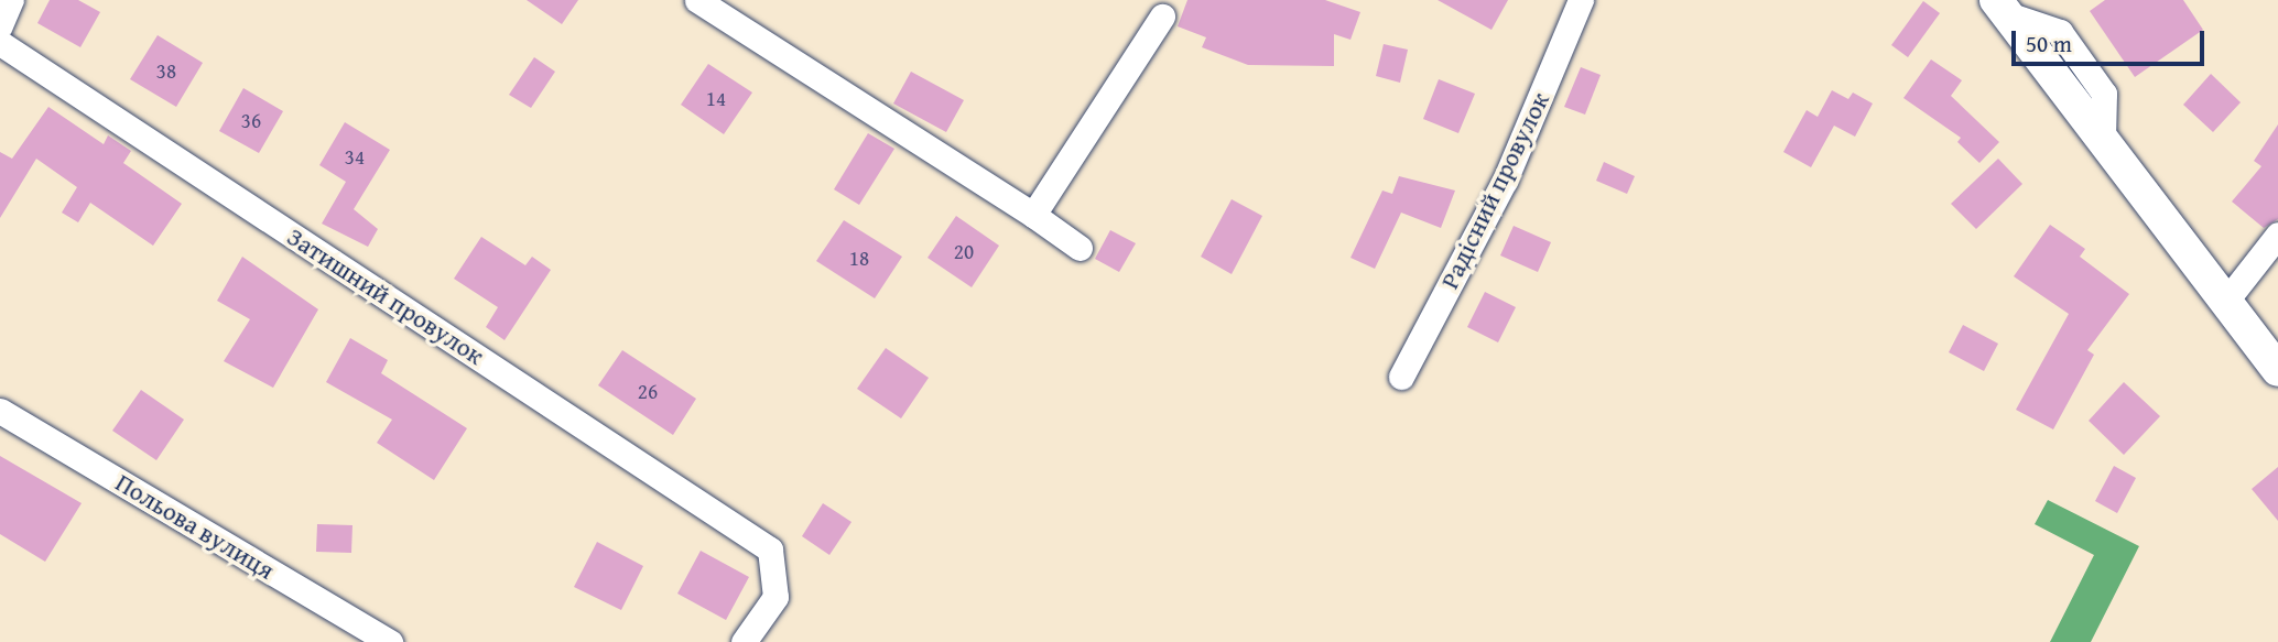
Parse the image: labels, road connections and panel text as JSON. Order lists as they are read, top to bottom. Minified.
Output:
{"streets":{"street":["Радісний провулок","Затишний провулок","Польова вулиця"]},"house_numbers":["38","14","36","34","20","18","26"],"scale_bar":"50 m"}
